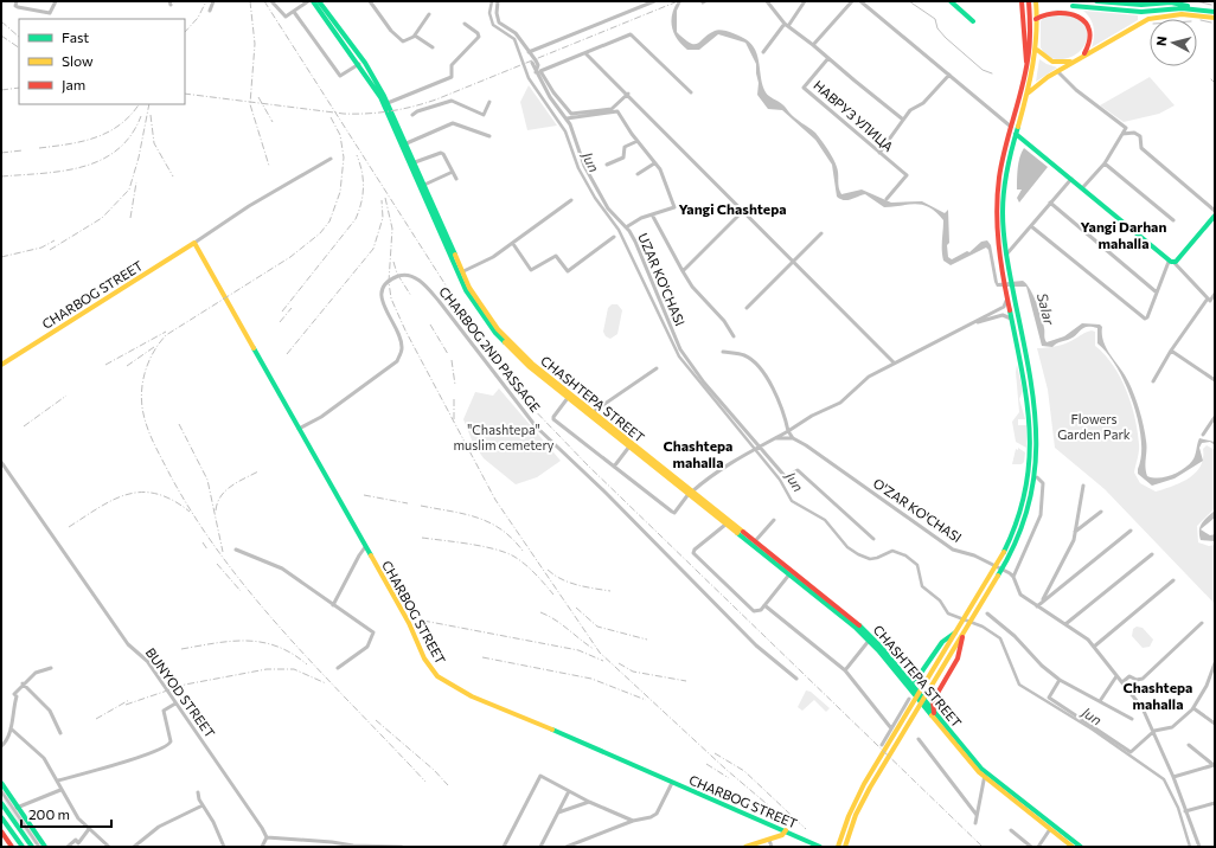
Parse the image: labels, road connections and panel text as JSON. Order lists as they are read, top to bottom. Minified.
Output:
{"streets":{"main road":["CHARBOG STREET","CHASHTEPA STREET"],"street":["НАВРУЗ УЛИЦА","UZAR KO'CHASI","CHARBOG 2ND PASSAGE","O'ZAR KO'CHASI","BUNYOD STREET"]},"crossings":[["CHARBOG STREET","CHARBOG 2ND PASSAGE"]],"districts":["Yangi Chashtepa","Yangi Darhan mahalla","Chashtepa mahalla","Chashtepa mahalla"],"water":["Jun","Salar"],"parks":["Flowers Garden Park","\"Chashtepa\" muslim cemetery"],"legend":["Fast","Slow","Jam"],"scale_bar":"200 m","north":"left"}
